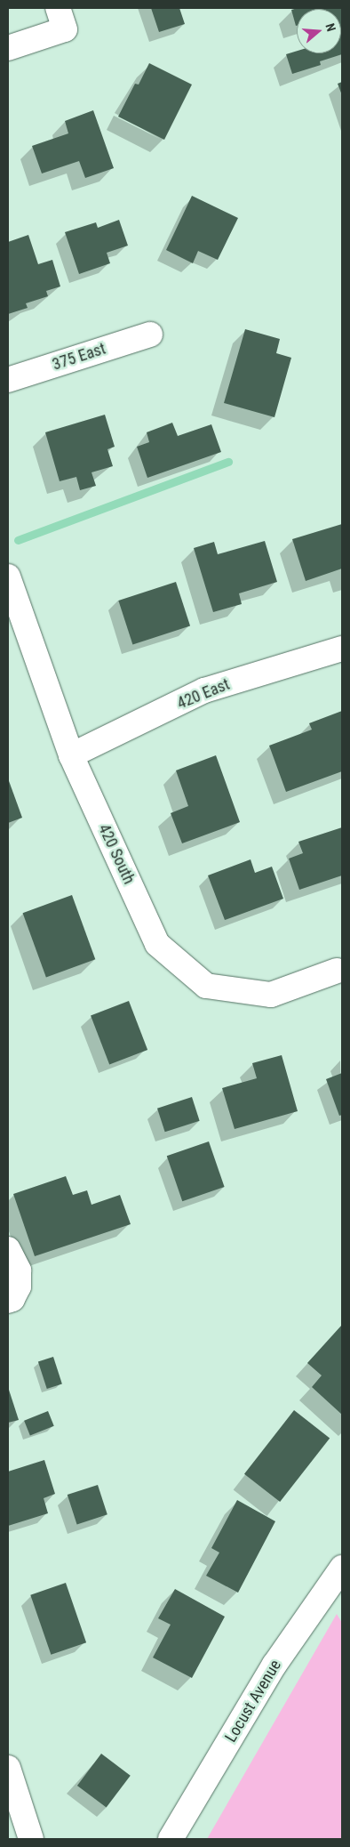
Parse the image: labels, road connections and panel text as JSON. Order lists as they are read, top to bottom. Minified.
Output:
{"streets":{"street":["375 East","420 East","420 South","Locust Avenue"]},"crossings":[["420 East","420 South"]],"north":"right"}
